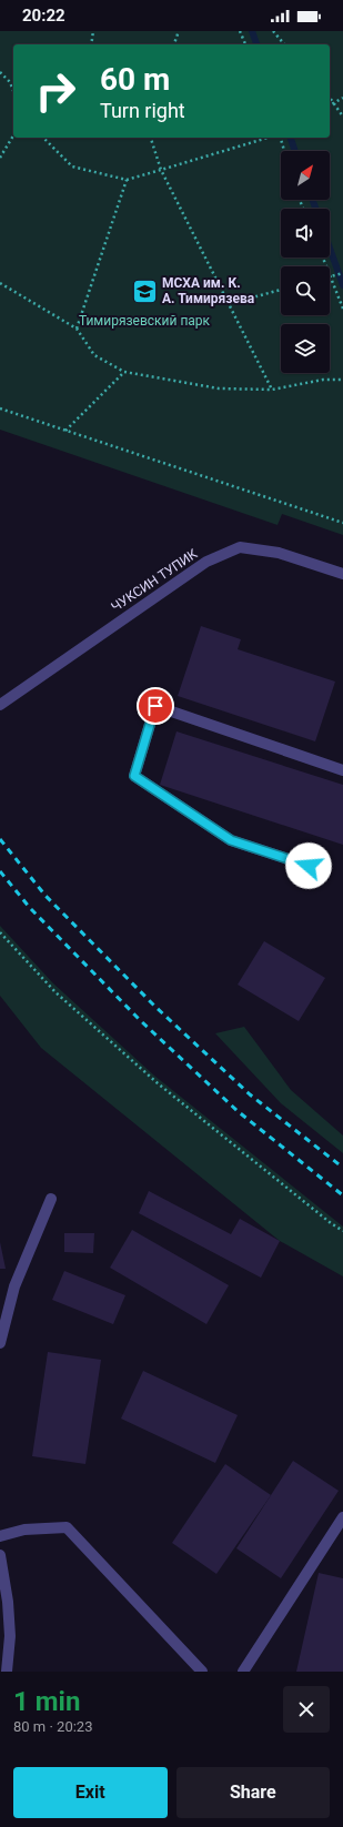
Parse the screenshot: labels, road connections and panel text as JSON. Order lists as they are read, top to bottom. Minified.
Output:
{"streets":{"street":["ЧУКСИН ТУПИК"]},"parks":["Тимирязевский парк"],"places":{"school or university":["МСХА им. К. А. Тимирязева"]},"north":"top right","page":{"status":"20:22","turn":["60 m","Turn right"],"heading":["1 min","80 m · 20:23"],"buttons":["Exit","Share"]}}
